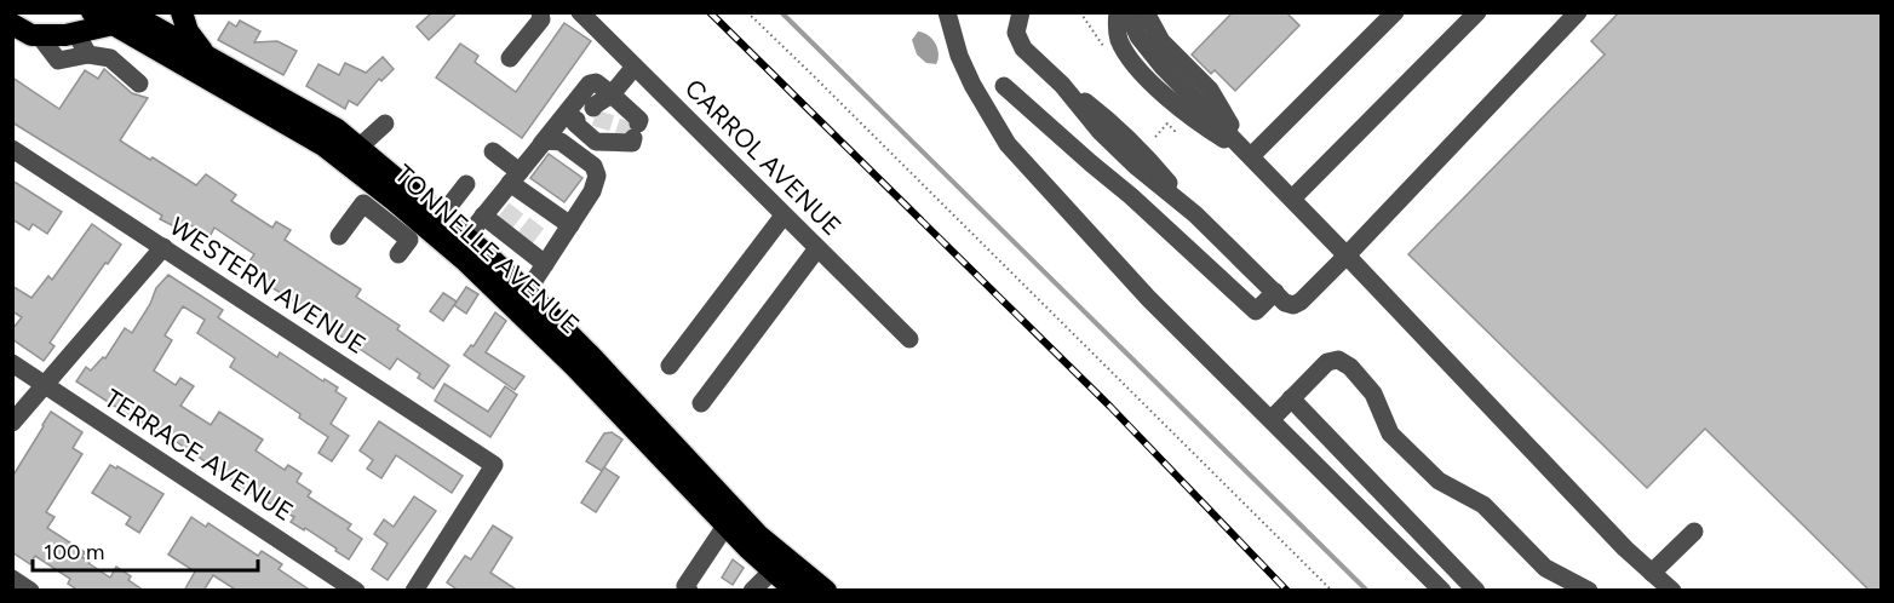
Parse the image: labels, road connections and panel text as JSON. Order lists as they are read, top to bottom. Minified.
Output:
{"streets":{"highway":["TONNELLE AVENUE"],"street":["CARROL AVENUE","WESTERN AVENUE","TERRACE AVENUE"]},"scale_bar":"100 m"}
